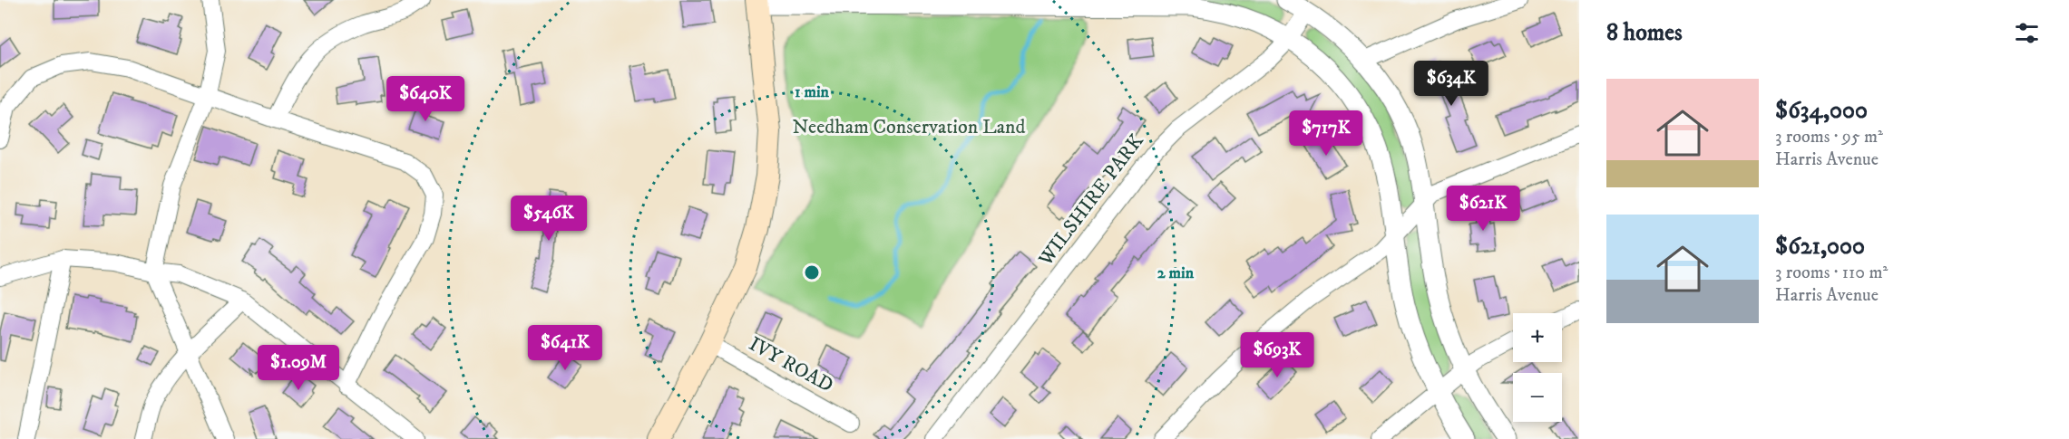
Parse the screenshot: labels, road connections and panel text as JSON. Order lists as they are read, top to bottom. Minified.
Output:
{"streets":{"street":["WILSHIRE PARK","IVY ROAD"]},"parks":["Needham Conservation Land"],"page":{"heading":"8 homes","price":["$634K","$640K","$717K","$621K","$546K","$641K","$693K","$1.09M"],"list":[{"name":"$634,000","note":"3 rooms · 95 m² · Harris Avenue"},{"name":"$621,000","note":"3 rooms · 110 m² · Harris Avenue"}],"map_buttons":["+","−"]},"rings":["1 min","2 min"]}
